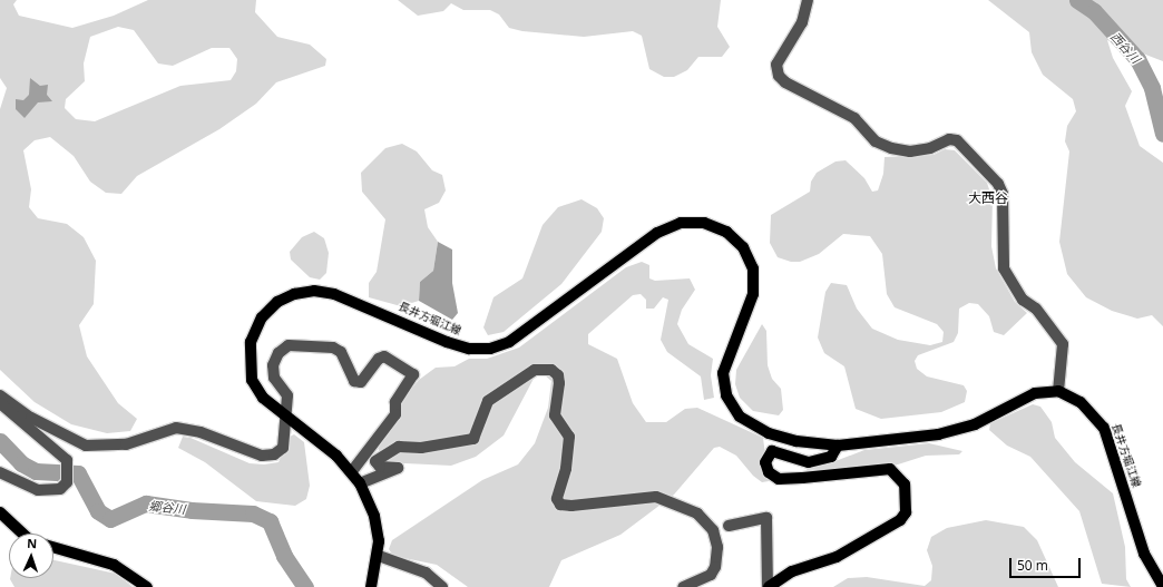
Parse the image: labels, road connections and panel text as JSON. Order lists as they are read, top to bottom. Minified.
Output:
{"streets":{"main road":["長井方堀江線"]},"districts":["大西谷"],"water":["西谷川","郷谷川"],"scale_bar":"50 m","north":"top"}
